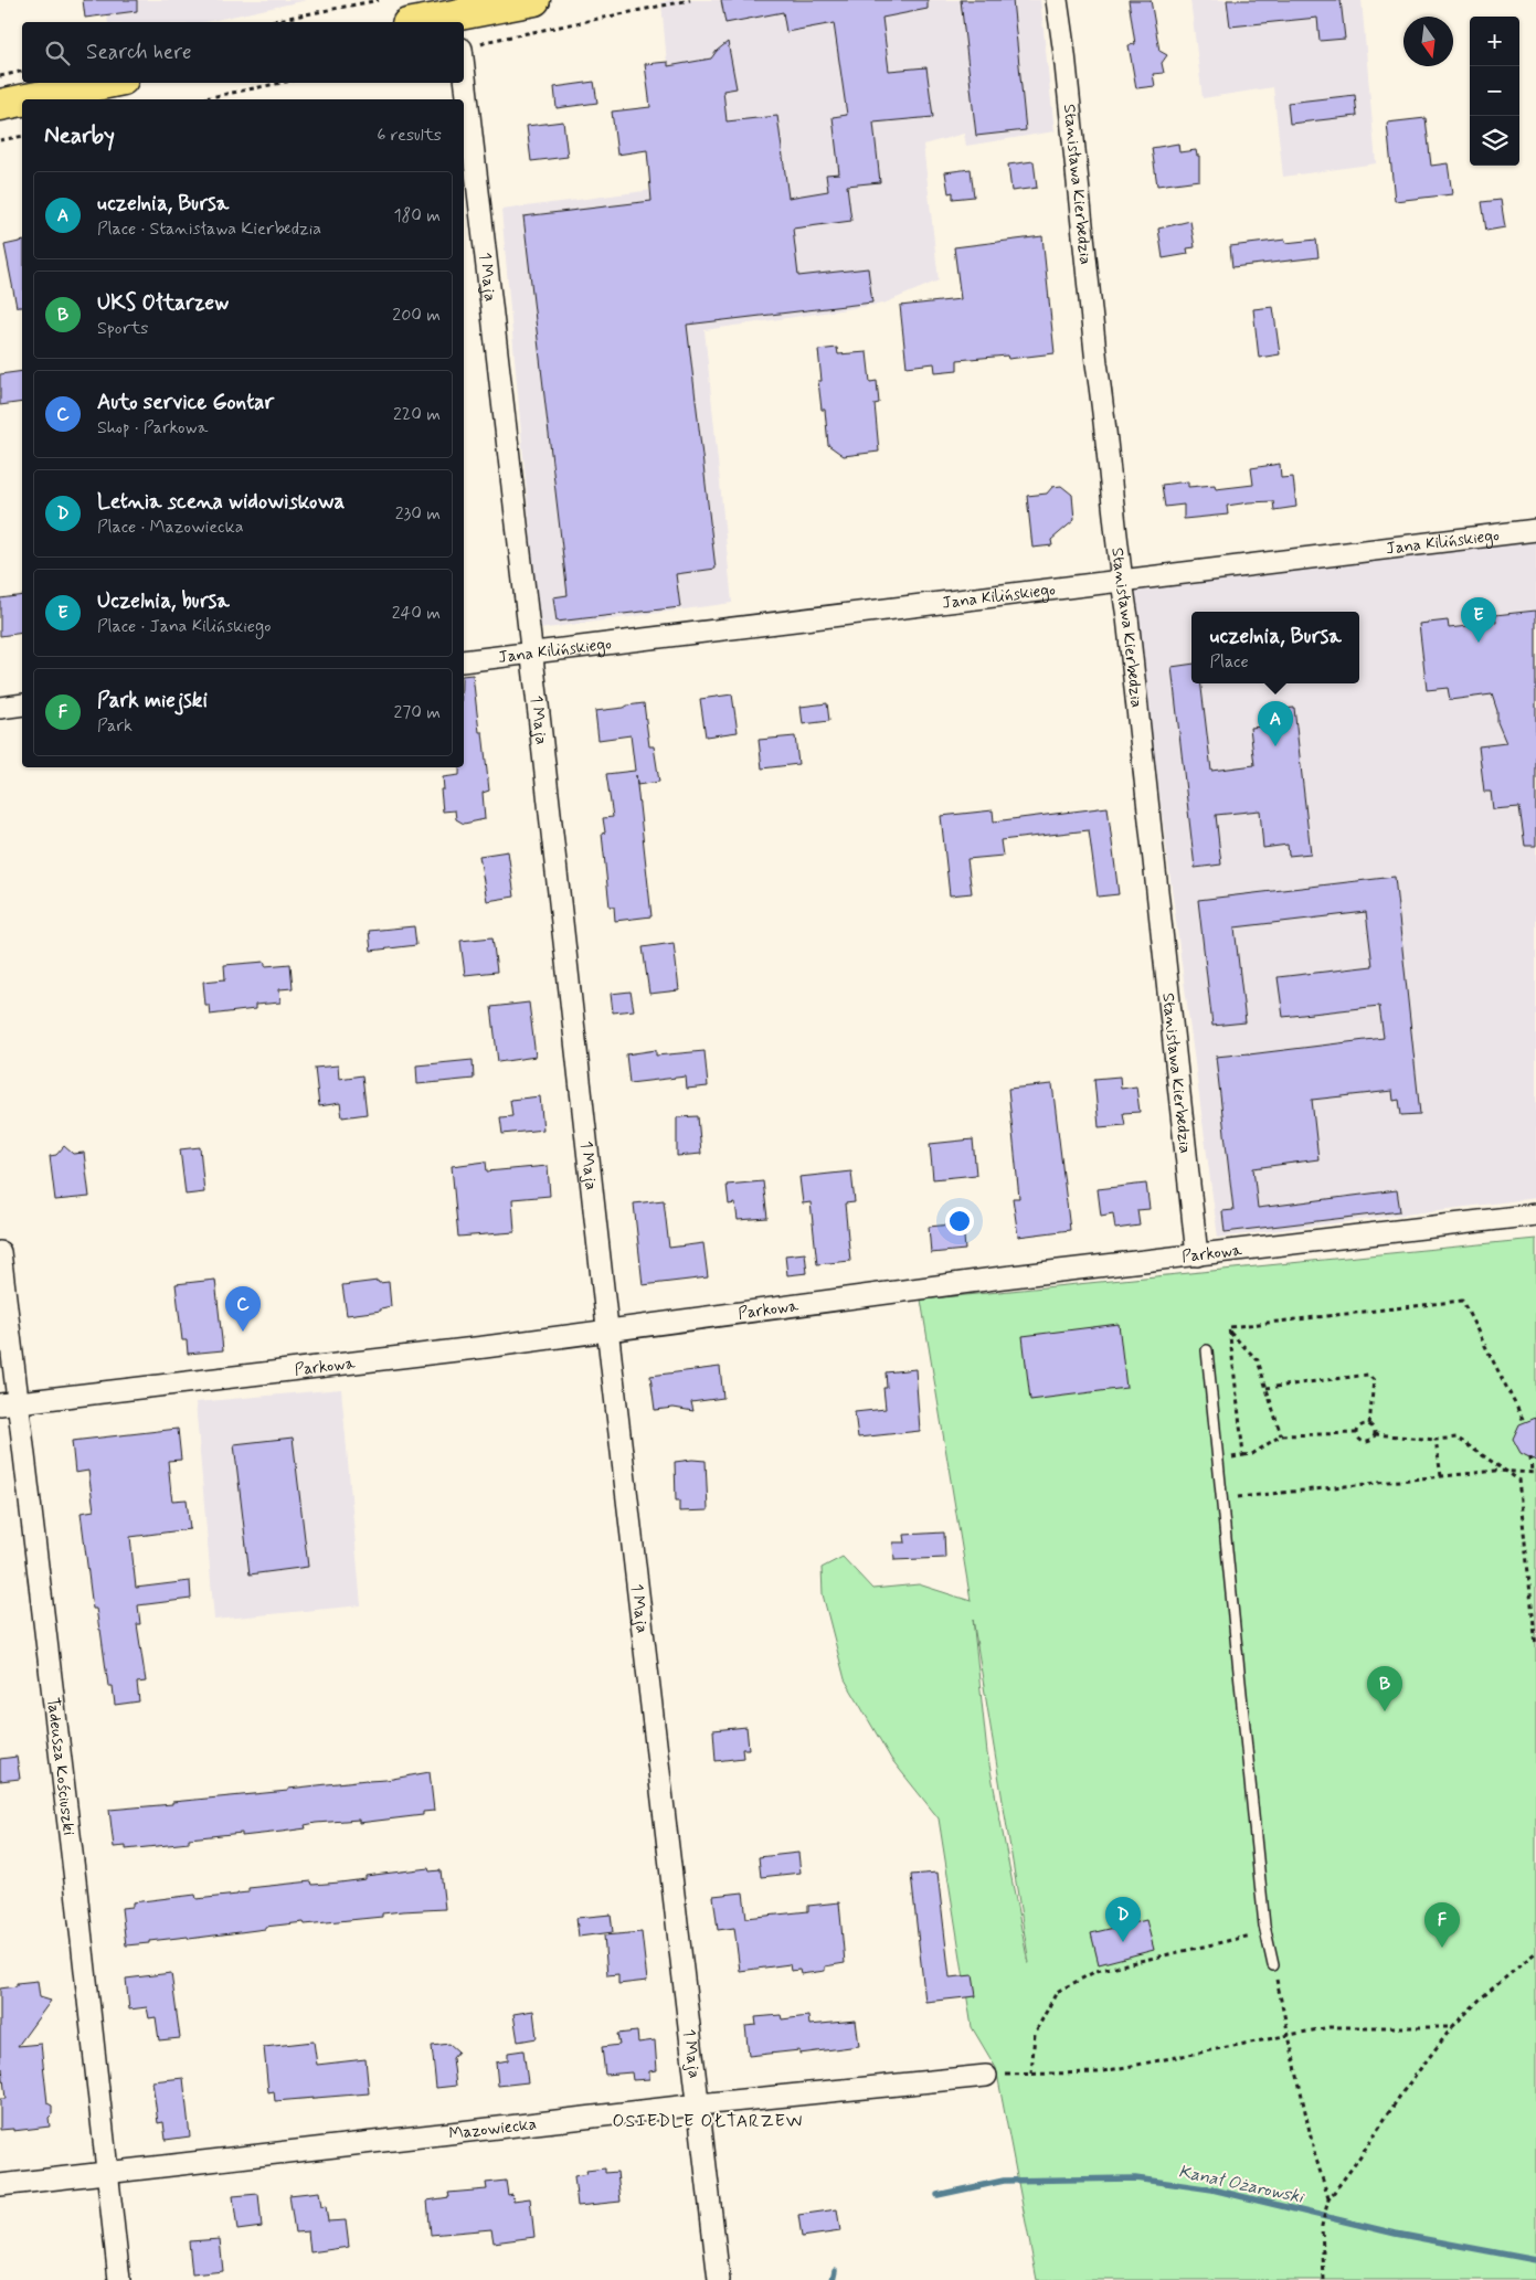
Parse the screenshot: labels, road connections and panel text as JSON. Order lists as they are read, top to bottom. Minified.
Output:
{"streets":{"street":["Stanisława Kierbedzia","1 Maja","Jana Kilińskiego","Parkowa","Tadeusza Kościuszki","Mazowiecka"]},"crossings":[["Stanisława Kierbedzia","Jana Kilińskiego"],["Stanisława Kierbedzia","Parkowa"],["1 Maja","Jana Kilińskiego"],["1 Maja","Parkowa"],["1 Maja","Mazowiecka"],["Parkowa","Tadeusza Kościuszki"],["Tadeusza Kościuszki","Mazowiecka"]],"districts":["OSIEDLE OŁTARZEW"],"water":["Kanał Ożarowski"],"north":"bottom","page":{"map_buttons":["+","−"],"search":"Search here","heading":["Nearby","6 results"],"list":[{"mark":"A","name":"uczelnia, Bursa","note":"Place · Stanisława Kierbedzia","value":"180 m"},{"mark":"B","name":"UKS Ołtarzew","note":"Sports","value":"200 m"},{"mark":"C","name":"Auto service Gontar","note":"Shop · Parkowa","value":"220 m"},{"mark":"D","name":"Letnia scena widowiskowa","note":"Place · Mazowiecka","value":"230 m"},{"mark":"E","name":"Uczelnia, bursa","note":"Place · Jana Kilińskiego","value":"240 m"},{"mark":"F","name":"Park miejski","note":"Park","value":"270 m"}],"pins":["E","A","C","B","D","F"],"popup":["uczelnia, Bursa","Place"]}}
